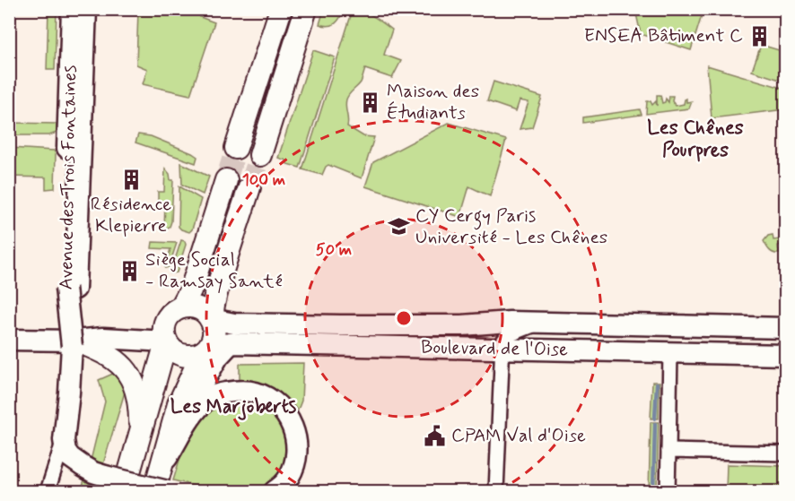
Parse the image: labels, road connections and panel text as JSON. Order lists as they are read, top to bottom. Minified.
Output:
{"streets":{"main road":["Avenue des Trois Fontaines","Boulevard de l'Oise"]},"districts":["Les Chênes Pourpres","Les Marjoberts"],"places":{"building":["ENSEA Bâtiment C","Maison des Étudiants","Résidence Klepierre","Siège Social - Ramsay Santé"],"school or university":["CY Cergy Paris Université - Les Chênes"],"public building":["CPAM Val d'Oise"]},"rings":["100 m","50 m"]}
